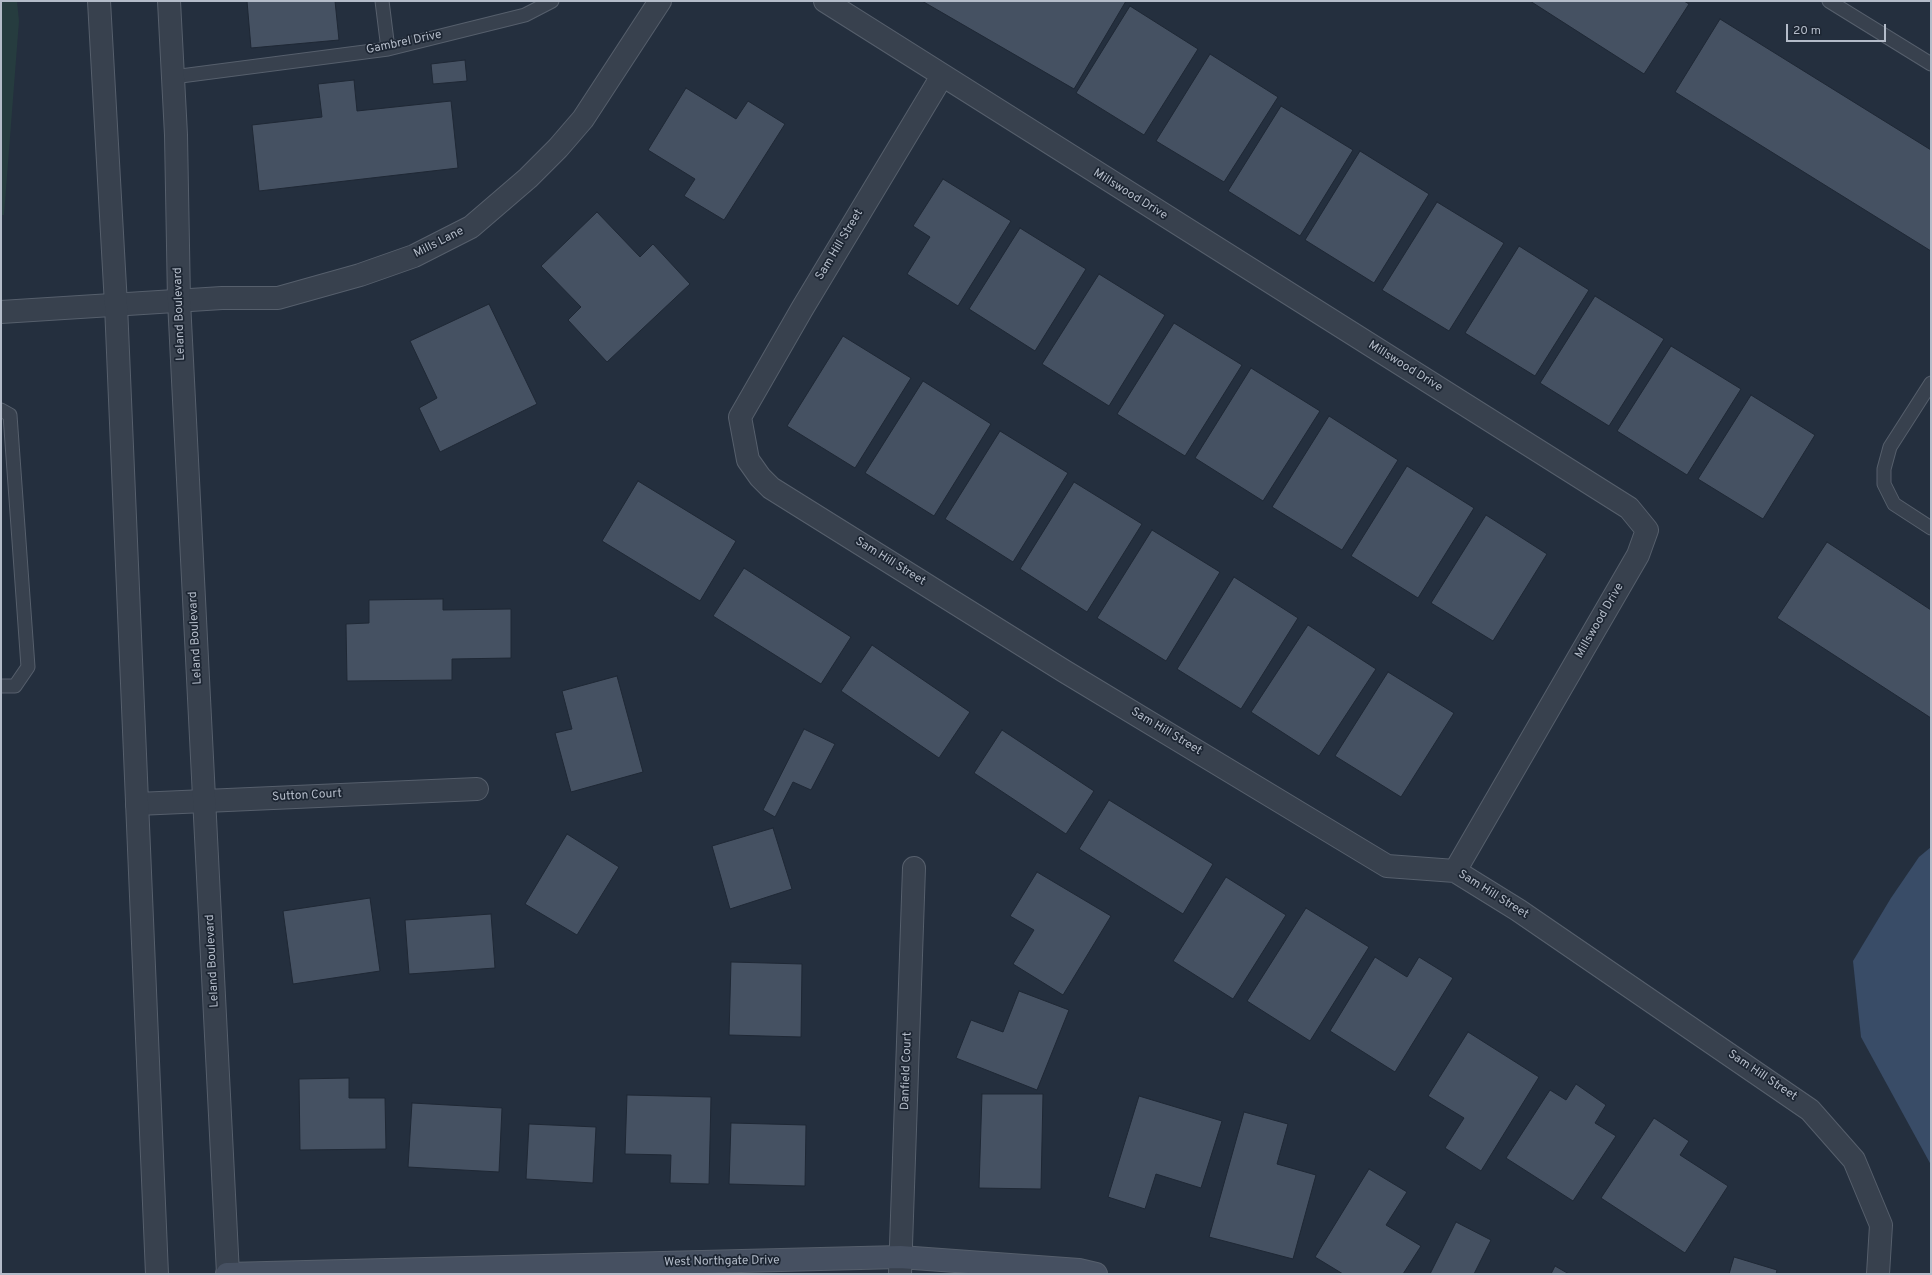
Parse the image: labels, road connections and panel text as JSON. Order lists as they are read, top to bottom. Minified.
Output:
{"streets":{"main road":["West Northgate Drive"],"street":["Millswood Drive","Mills Lane","Sam Hill Street","Leland Boulevard","Sutton Court","Danfield Court"],"lane":["Gambrel Drive"]},"crossings":[["Gambrel Drive","Leland Boulevard"],["Millswood Drive","Sam Hill Street"],["Mills Lane","Leland Boulevard"],["Leland Boulevard","Sutton Court"],["Leland Boulevard","West Northgate Drive"],["Danfield Court","West Northgate Drive"]],"scale_bar":"20 m"}
